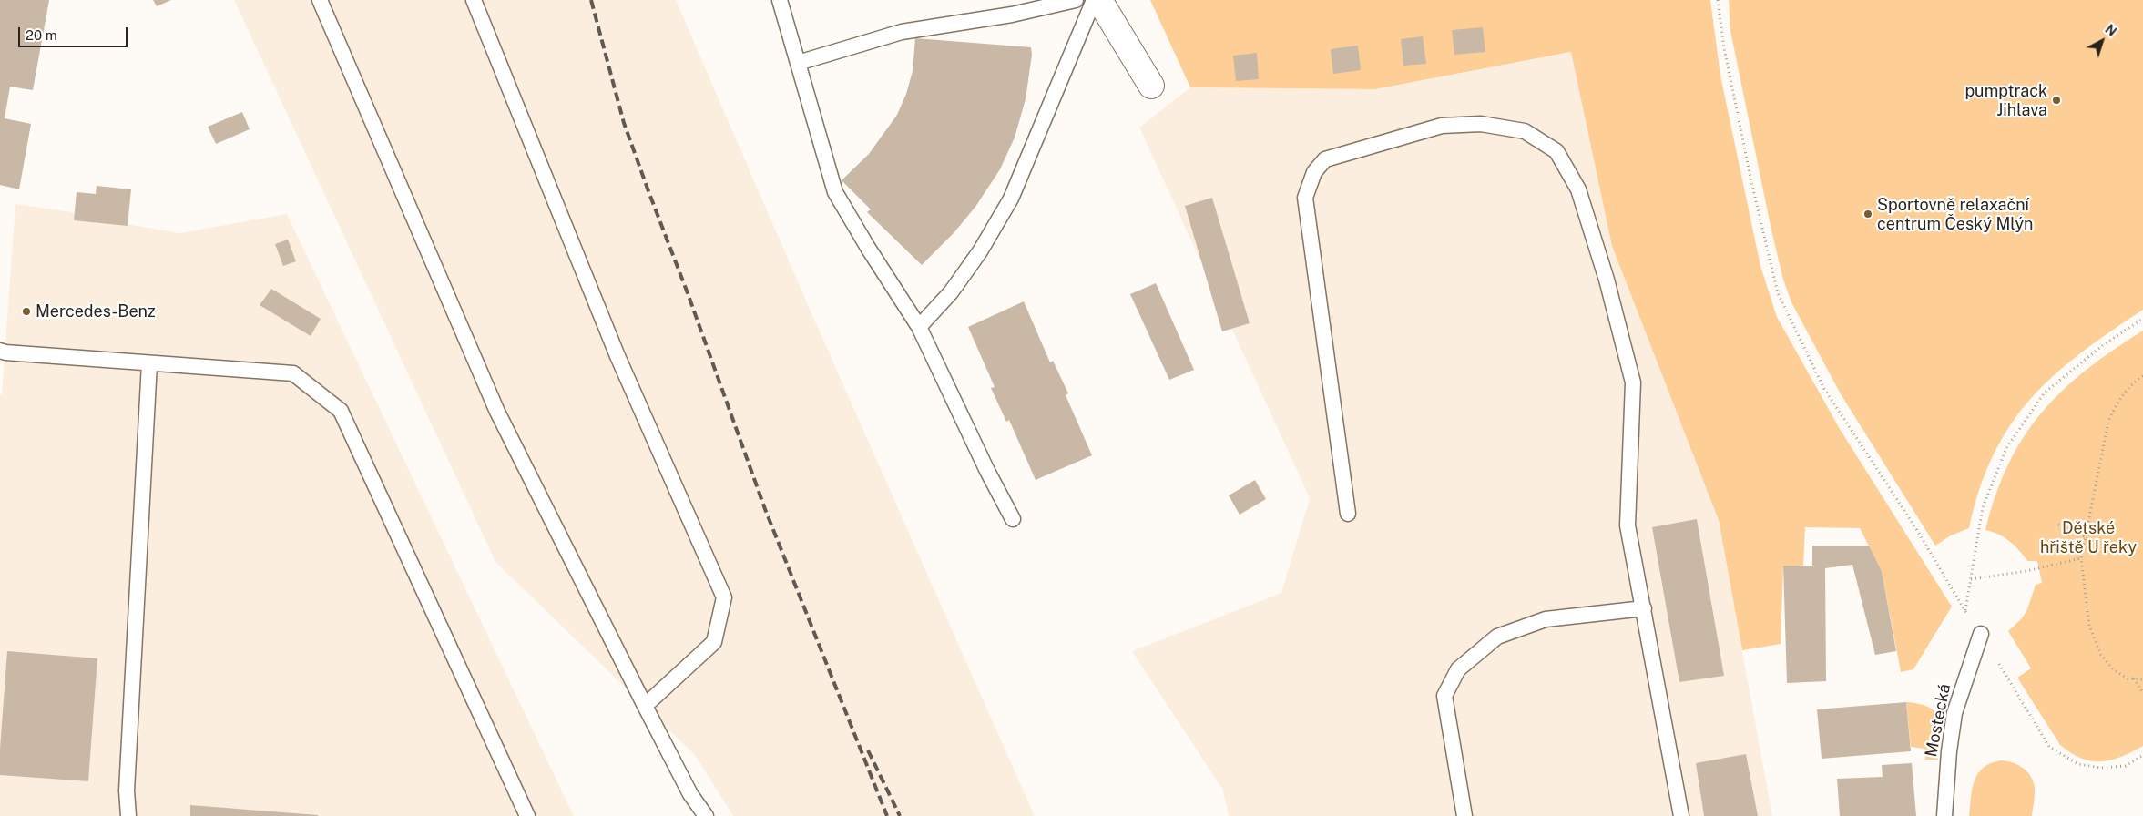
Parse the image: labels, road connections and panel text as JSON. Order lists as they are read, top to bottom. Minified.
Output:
{"streets":{"lane":["Mostecká"]},"parks":["Dětské hřiště U řeky"],"places":["pumptrack Jihlava","Sportovně relaxační centrum Český Mlýn","Mercedes-Benz"],"scale_bar":"20 m","north":"top right"}
